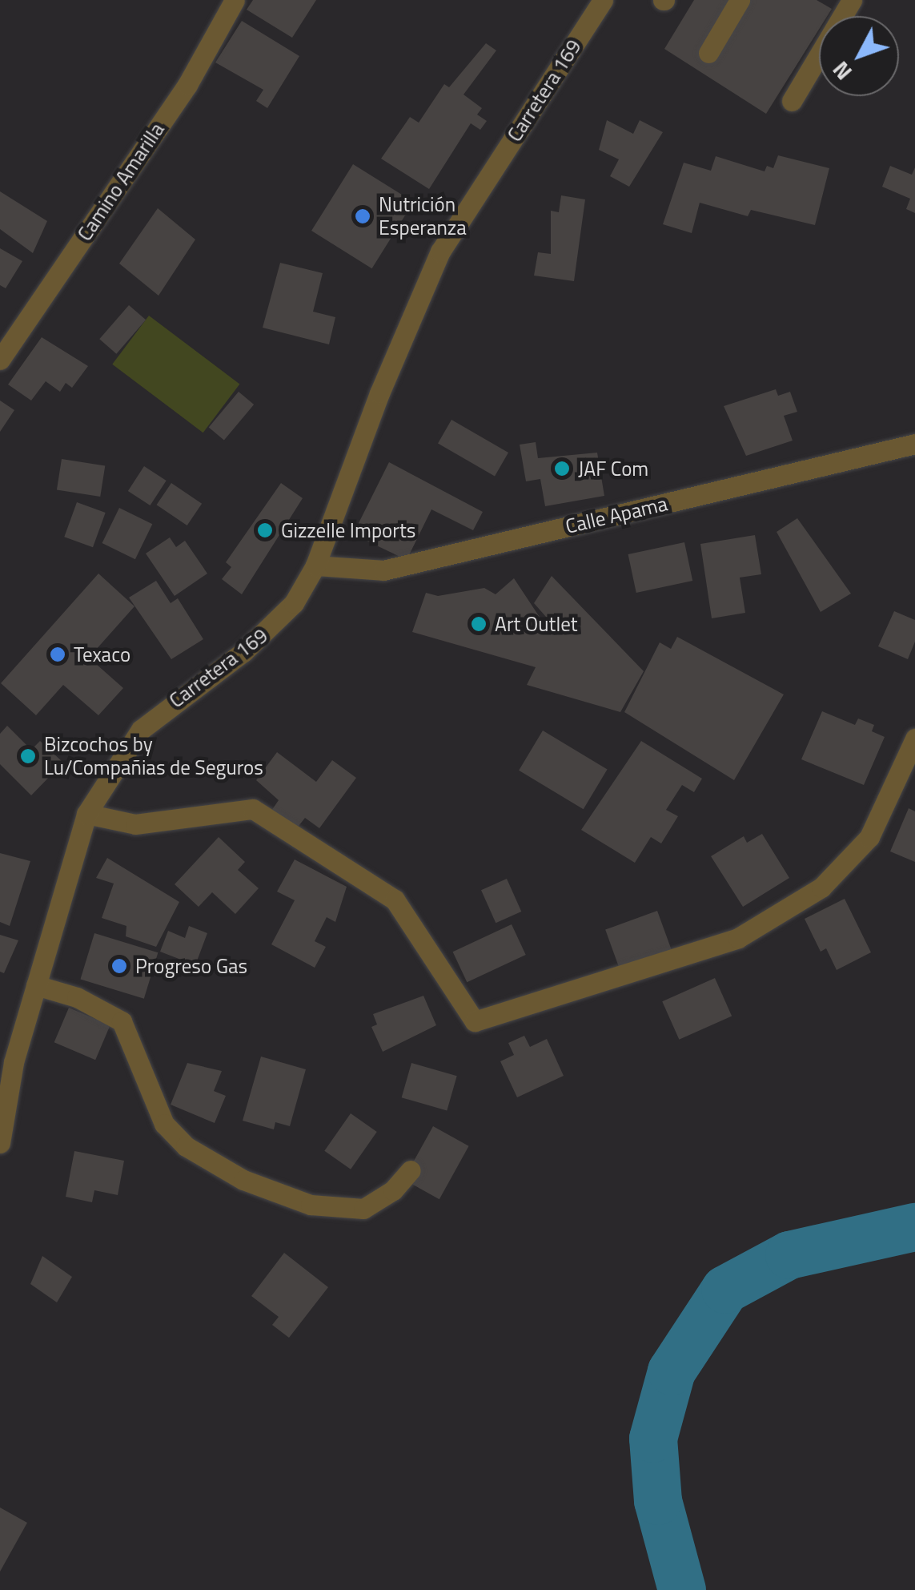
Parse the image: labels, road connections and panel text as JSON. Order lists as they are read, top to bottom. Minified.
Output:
{"streets":{"street":["Carretera 169","Camino Amarilla","Calle Apama"]},"crossings":[["Carretera 169","Calle Apama"]],"places":["Nutrición Esperanza","JAF Com","Gizzelle Imports","Art Outlet","Texaco","Bizcochos by Lu/Compañias de Seguros","Progreso Gas"],"north":"bottom left"}
